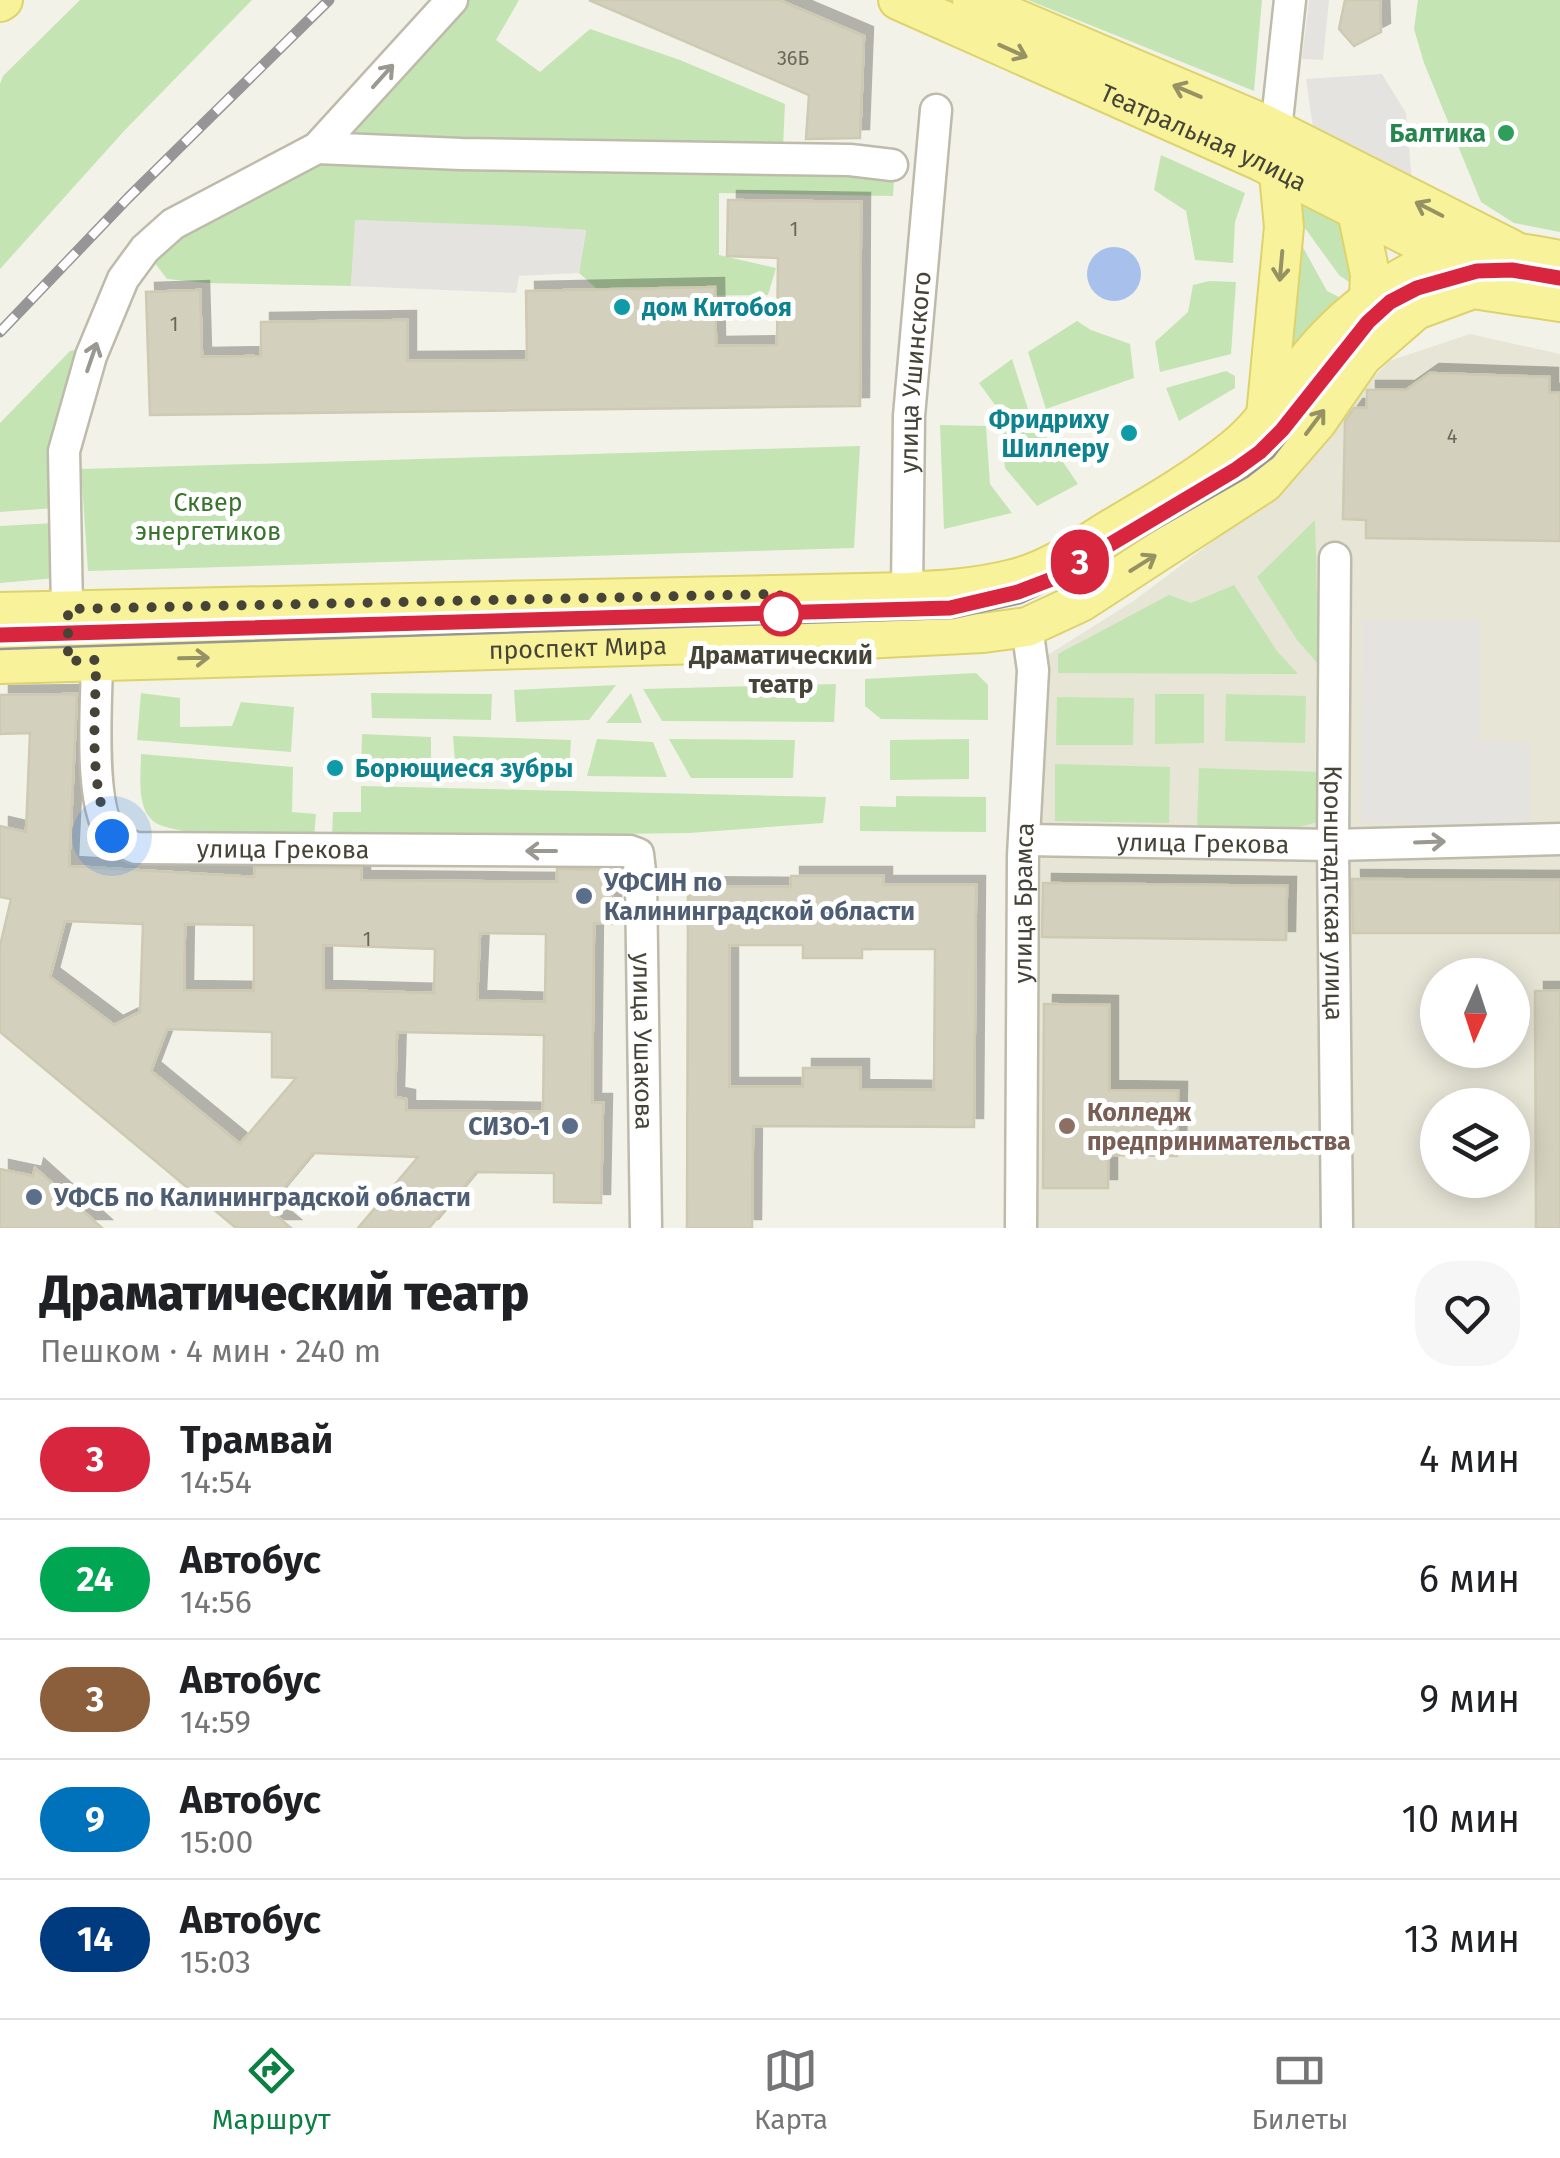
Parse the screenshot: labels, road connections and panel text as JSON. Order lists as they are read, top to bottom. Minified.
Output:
{"streets":{"main road":["Театральная улица","улица Ушинского","проспект Мира","улица Брамса"],"street":["улица Грекова","Кронштадтская улица","улица Ушакова"]},"crossings":[["Театральная улица","проспект Мира"],["улица Ушинского","проспект Мира"],["проспект Мира","улица Грекова"],["проспект Мира","улица Брамса"],["улица Грекова","Кронштадтская улица"],["улица Грекова","улица Брамса"],["улица Грекова","улица Ушакова"]],"parks":["Сквер энергетиков"],"places":["Балтика","дом Китобоя","Фридриху Шиллеру","Драматический театр","Борющиеся зубры","УФСИН по Калининградской области","СИЗО-1","Колледж предпринимательства","УФСБ по Калининградской области"],"lines":["tram line 3"],"house_numbers":["36Б","1","1","4","1"],"north":"bottom","page":{"on_map":"3","heading":["Драматический театр","Пешком · 4 мин · 240 m"],"list":[{"mark":"3","name":"Трамвай","note":"14:54","value":"4 мин"},{"mark":"24","name":"Автобус","note":"14:56","value":"6 мин"},{"mark":"3","name":"Автобус","note":"14:59","value":"9 мин"},{"mark":"9","name":"Автобус","note":"15:00","value":"10 мин"},{"mark":"14","name":"Автобус","note":"15:03","value":"13 мин"}],"tabs":["Маршрут","Карта","Билеты"]}}
